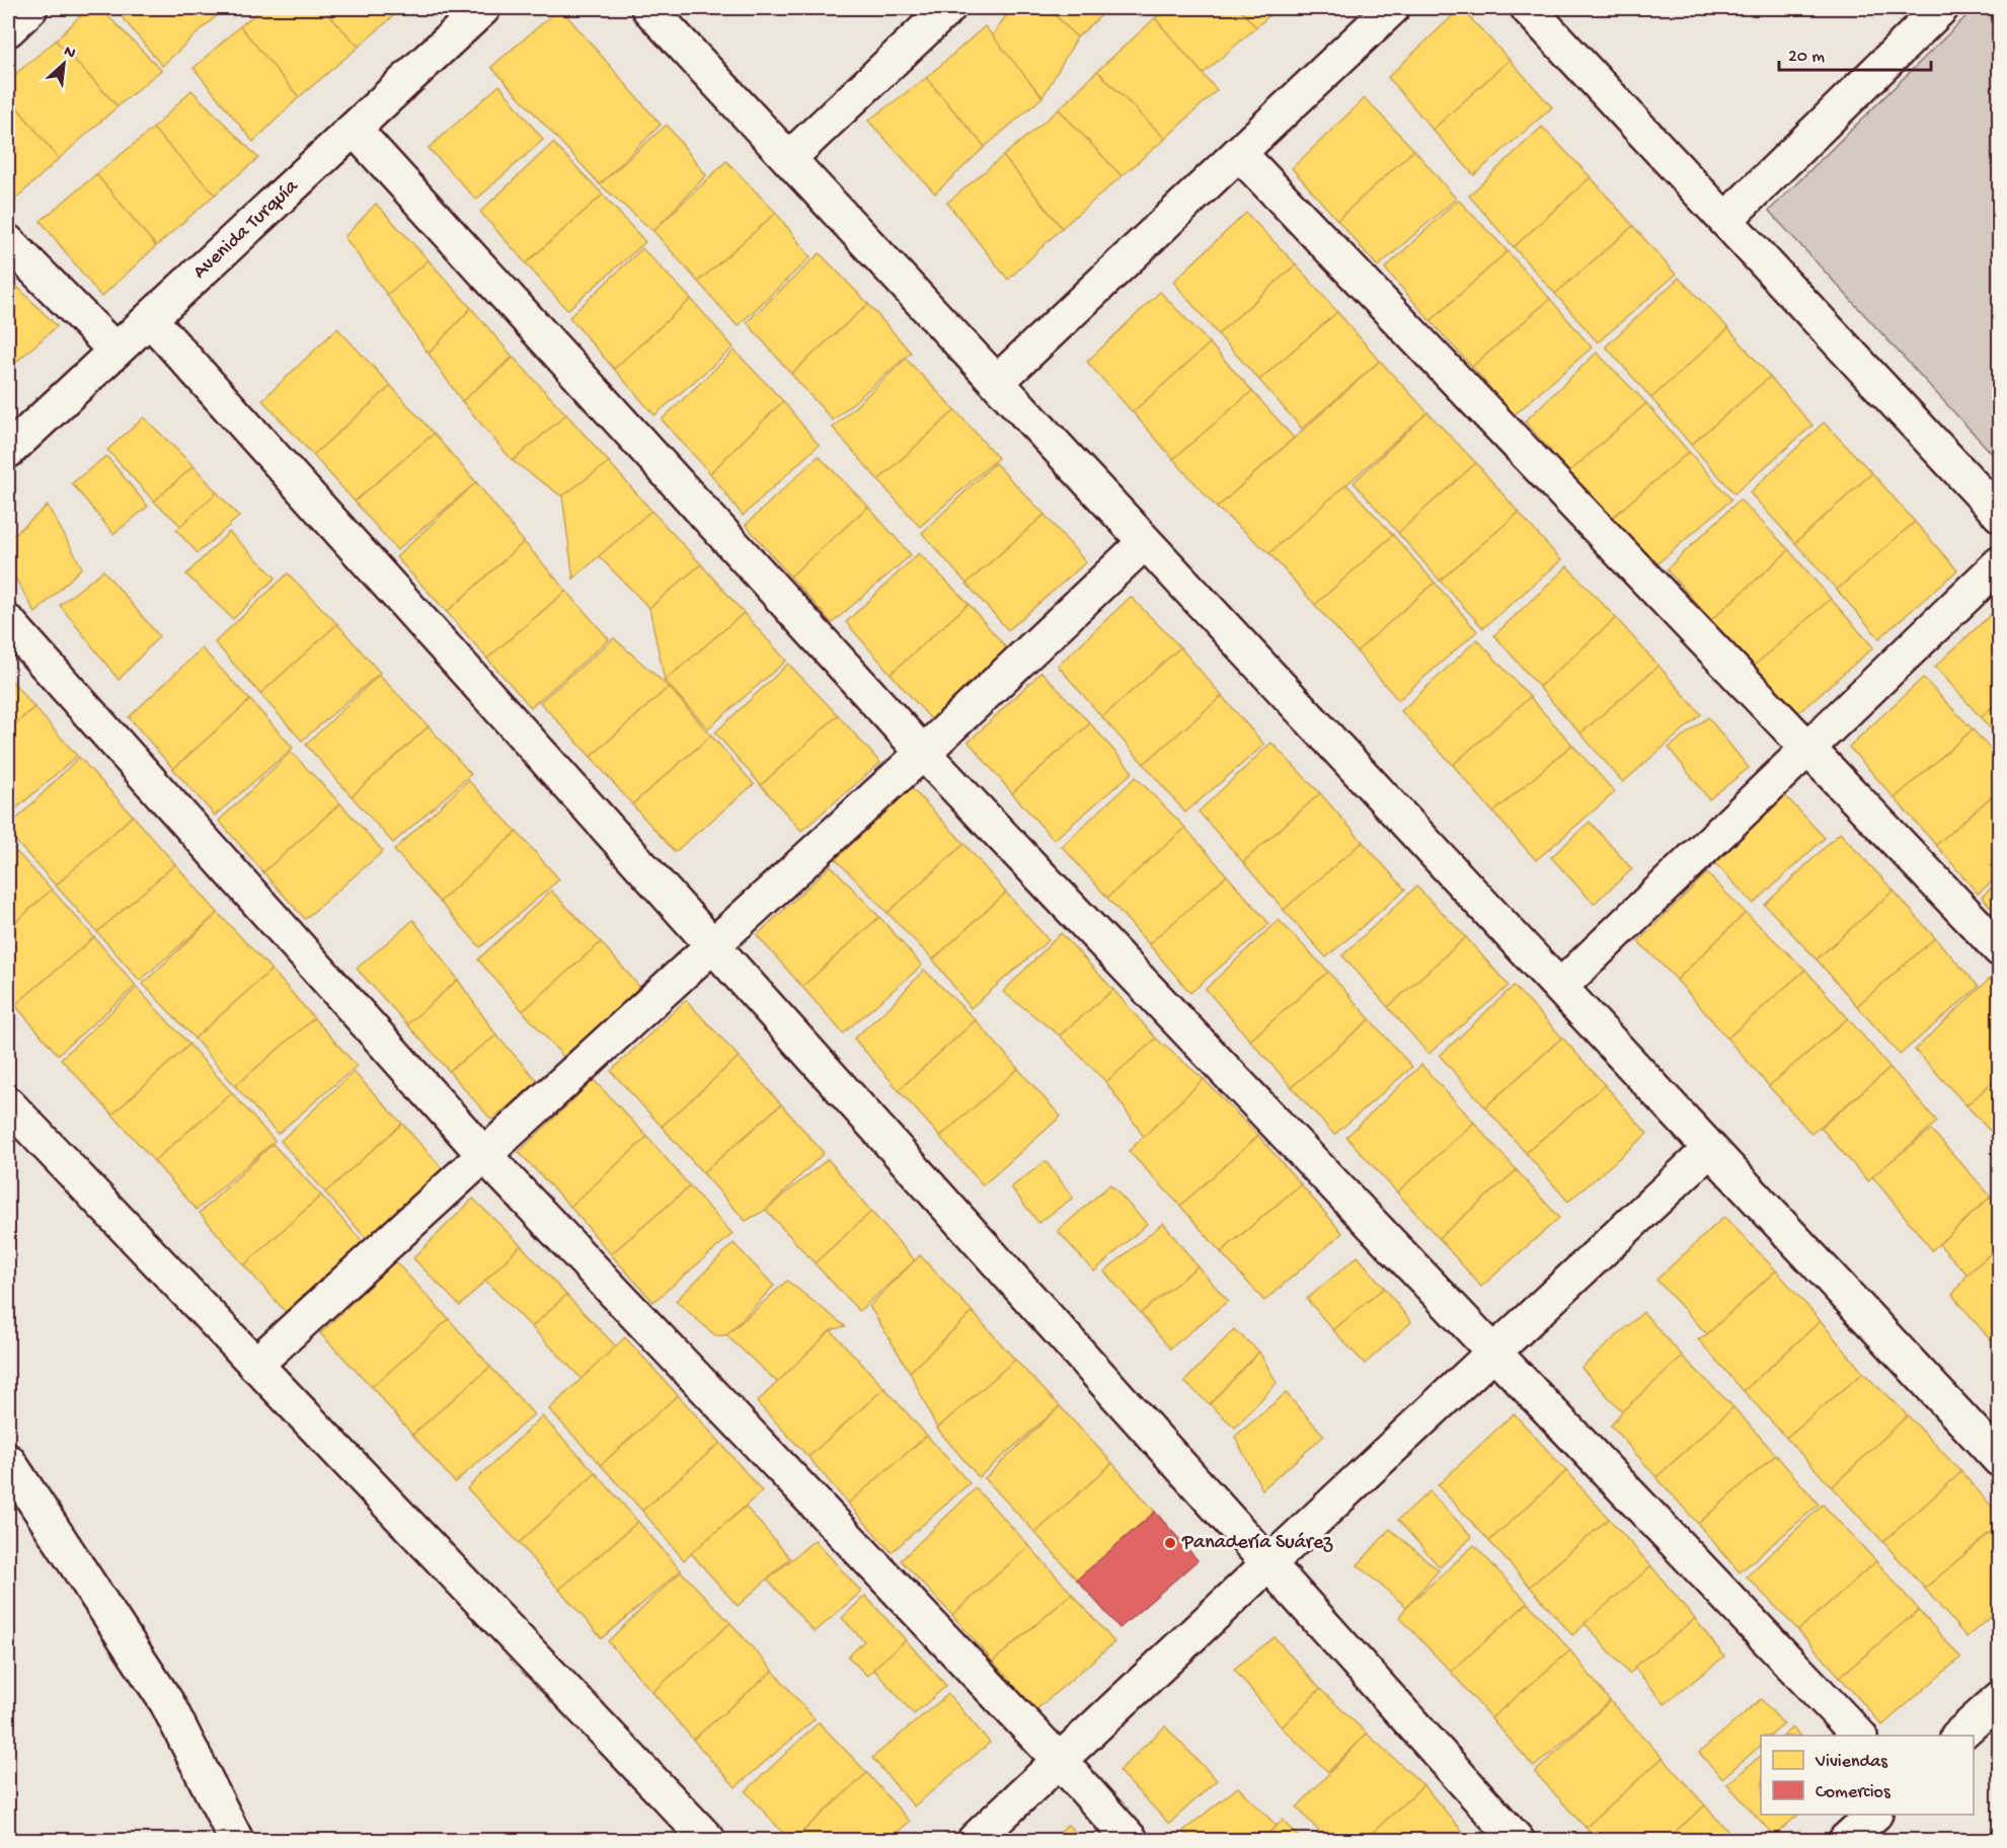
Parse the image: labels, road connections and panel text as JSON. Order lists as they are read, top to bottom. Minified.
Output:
{"streets":{"street":["Avenida Turquía"]},"places":["Panadería Suárez"],"legend":["Viviendas","Comercios"],"scale_bar":"20 m","north":"top right"}
